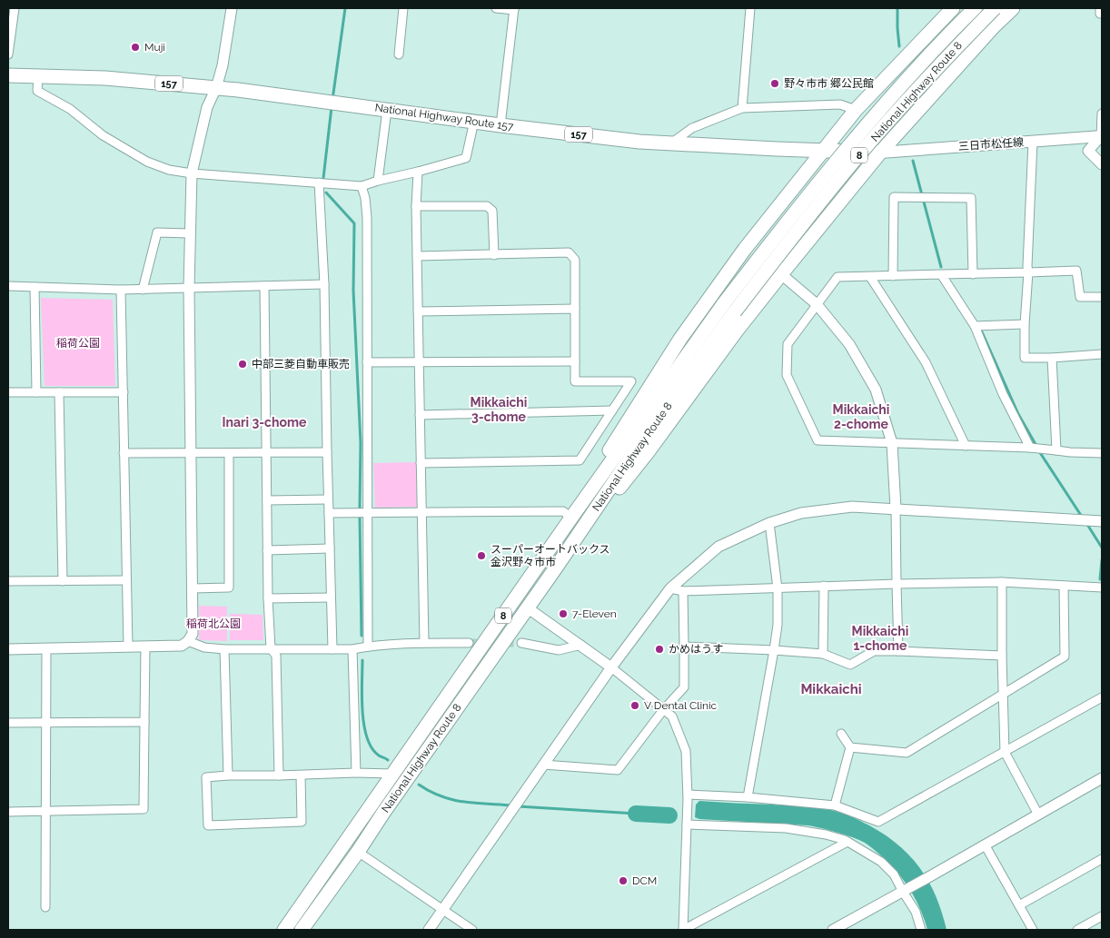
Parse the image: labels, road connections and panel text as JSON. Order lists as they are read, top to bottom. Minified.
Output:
{"streets":{"highway":["157","National Highway Route 8","National Highway Route 157","8"],"main road":["三日市松任線"]},"crossings":[["National Highway Route 157","三日市松任線"],["National Highway Route 157","8"],["三日市松任線","8"]],"districts":["Mikkaichi 3-chome","Mikkaichi 2-chome","Inari 3-chome","Mikkaichi 1-chome","Mikkaichi"],"parks":["稲荷公園","稲荷北公園"],"places":["Muji","野々市市 郷公民館","中部三菱自動車販売","スーパーオートバックス 金沢野々市市","7-Eleven","かめはうす","V Dental Clinic","DCM"]}
